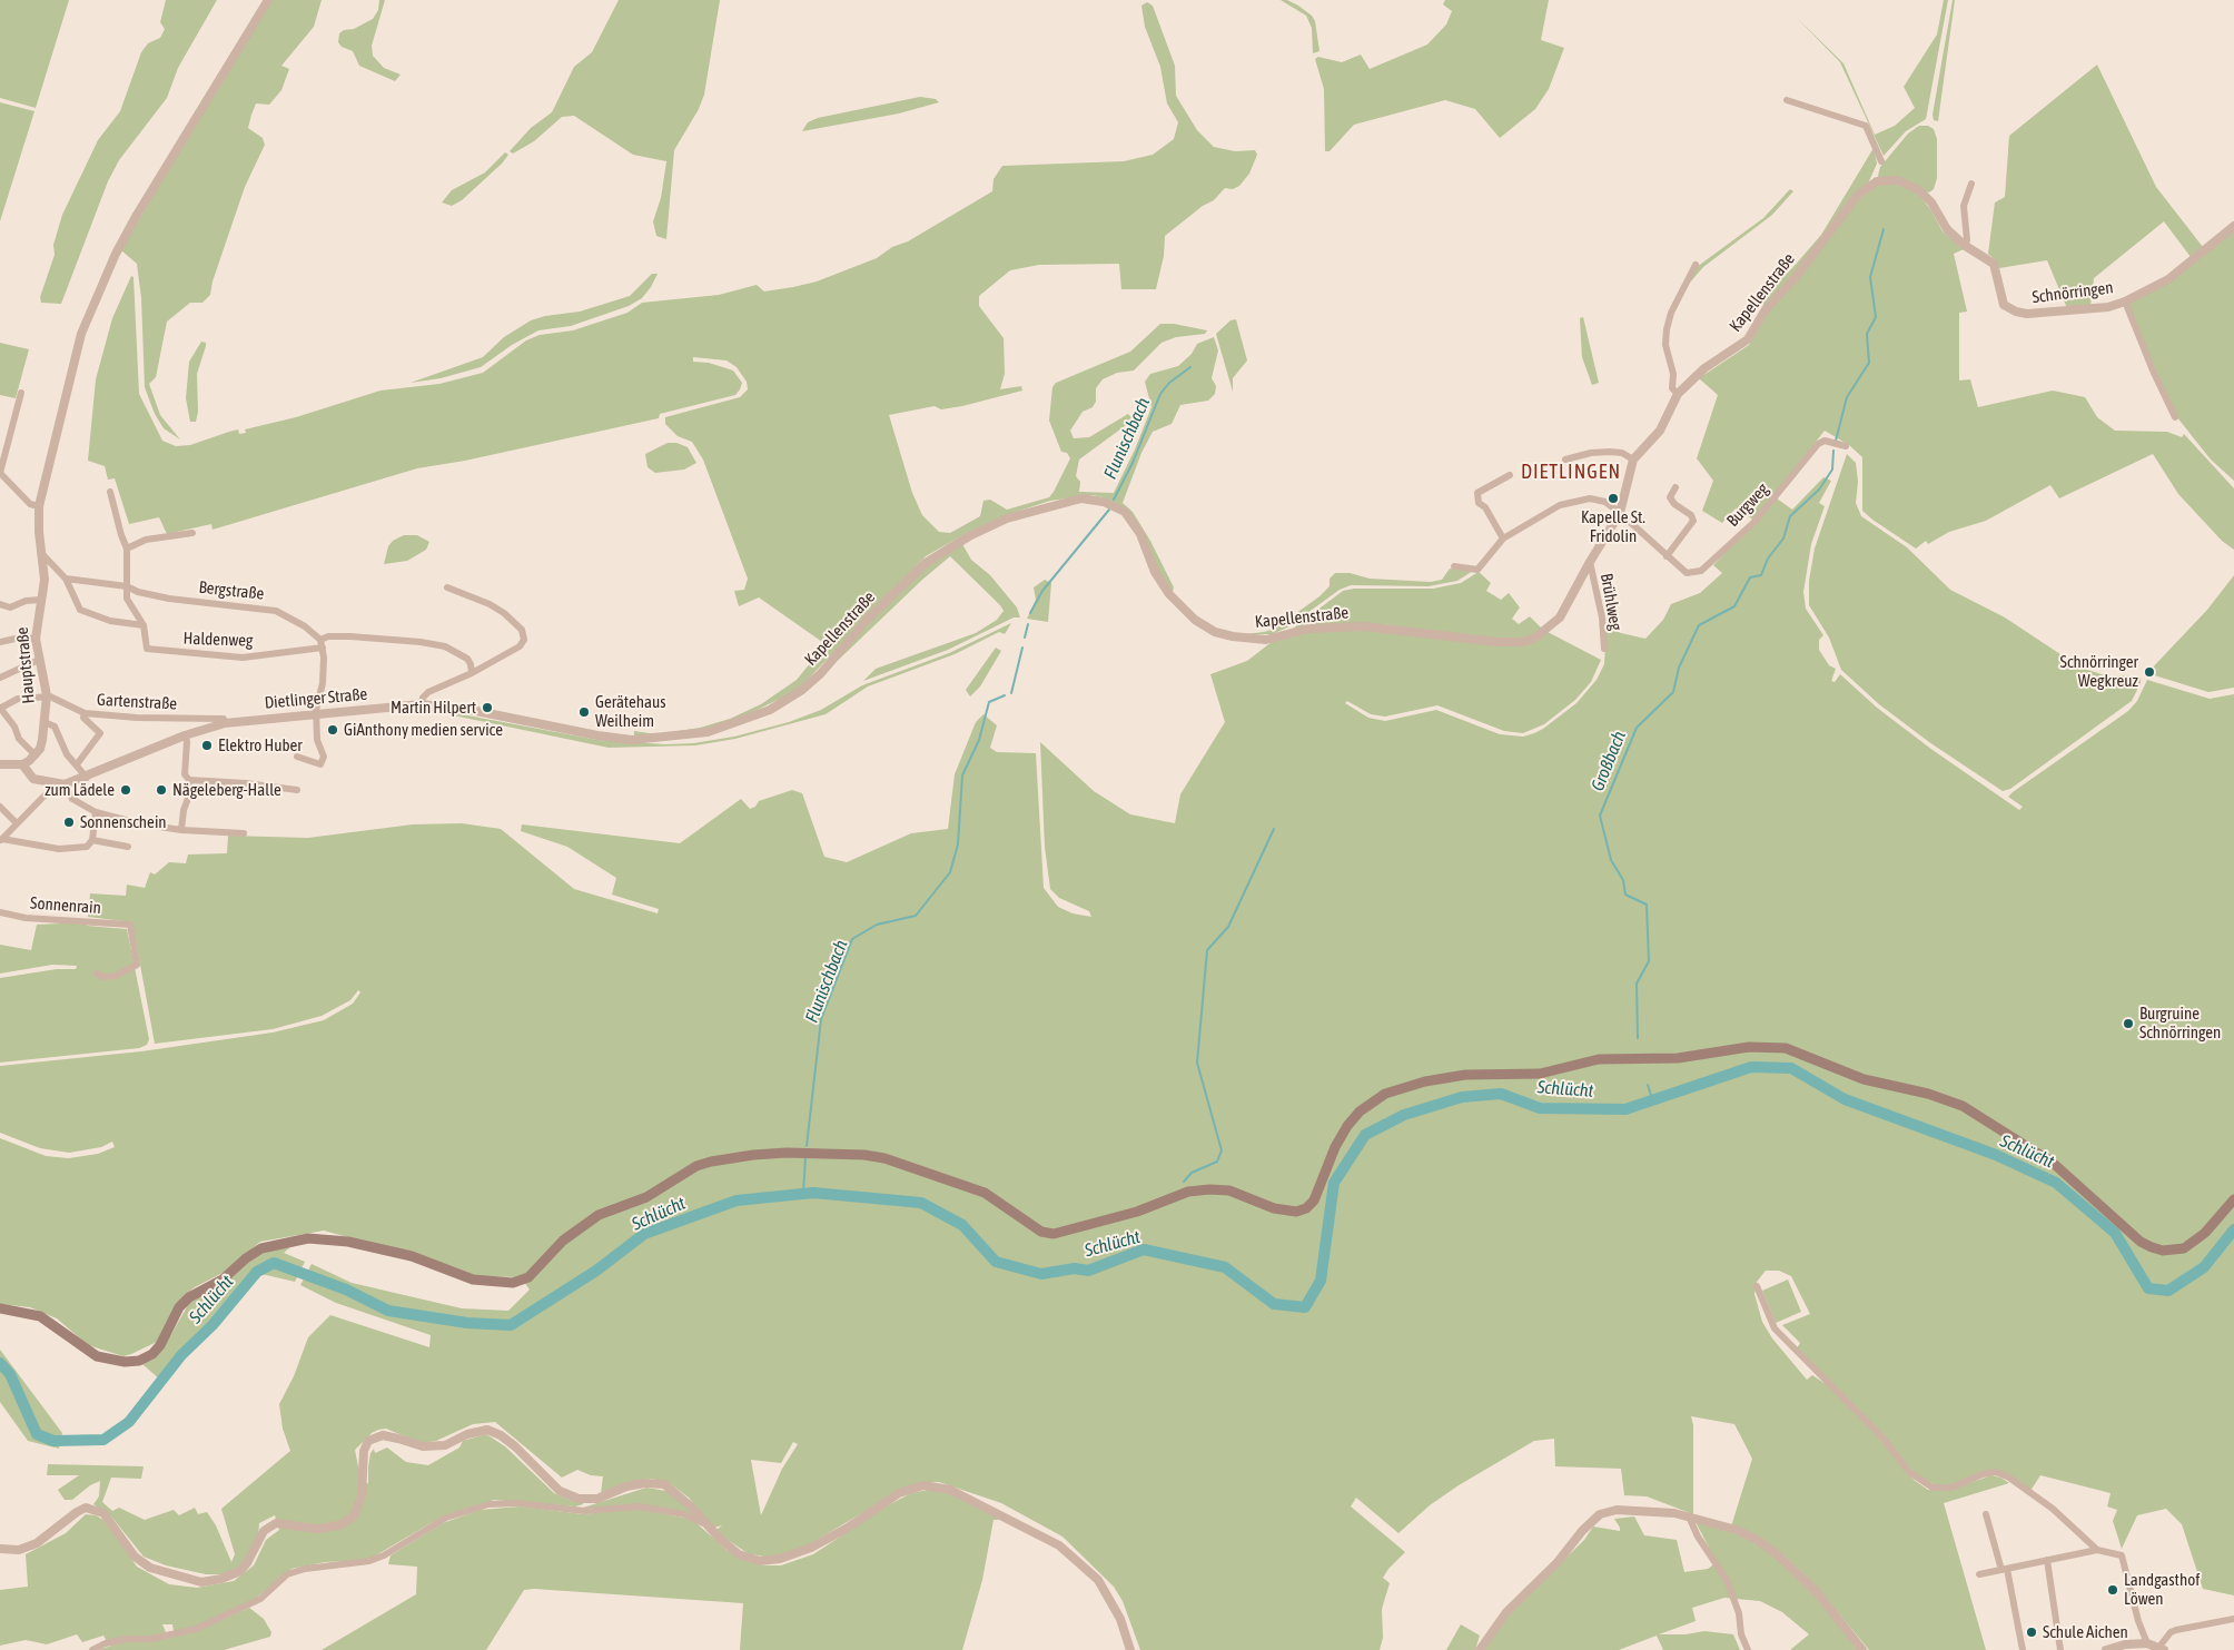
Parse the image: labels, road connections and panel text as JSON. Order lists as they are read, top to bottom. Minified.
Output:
{"streets":{"street":["Kapellenstraße","Schnörringen","Burgweg","Bergstraße","Brühlweg","Haldenweg","Hauptstraße","Dietlinger Straße","Gartenstraße","Sonnenrain"]},"crossings":[["Kapellenstraße","Schnörringen"],["Kapellenstraße","Burgweg"],["Kapellenstraße","Brühlweg"],["Kapellenstraße","Dietlinger Straße"],["Bergstraße","Haldenweg"],["Hauptstraße","Dietlinger Straße"],["Hauptstraße","Gartenstraße"],["Dietlinger Straße","Gartenstraße"]],"districts":["DIETLINGEN"],"water":["Flunischbach","Großbach","Schlücht"],"places":["Kapelle St. Fridolin","Schnörringer Wegkreuz","Martin Hilpert","Gerätehaus Weilheim","GiAnthony medien service","Elektro Huber","zum Lädele","Nägeleberg-Halle","Sonnenschein","Burgruine Schnörringen","Landgasthof Löwen","Schule Aichen"]}
